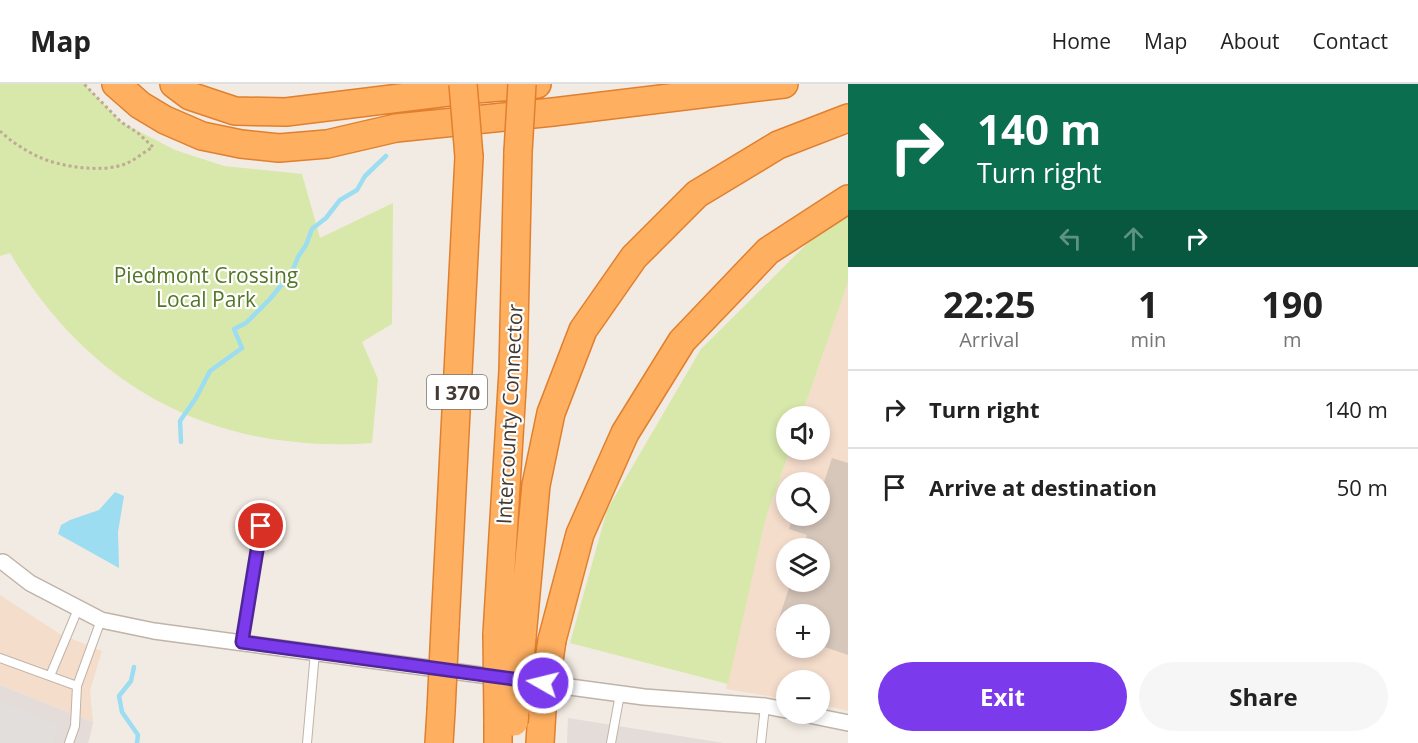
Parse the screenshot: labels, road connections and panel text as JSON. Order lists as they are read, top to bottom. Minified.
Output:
{"streets":{"highway":["I 370","Intercounty Connector"]},"parks":["Piedmont Crossing Local Park"],"page":{"header":"Map","nav":["Home","Map","About","Contact"],"turn":["140 m","Turn right"],"eta":["22:25","Arrival","1","min","190","m"],"list":[{"name":"Turn right","value":"140 m"},{"name":"Arrive at destination","value":"50 m"}],"map_buttons":["+","−"],"buttons":["Exit","Share"]}}
